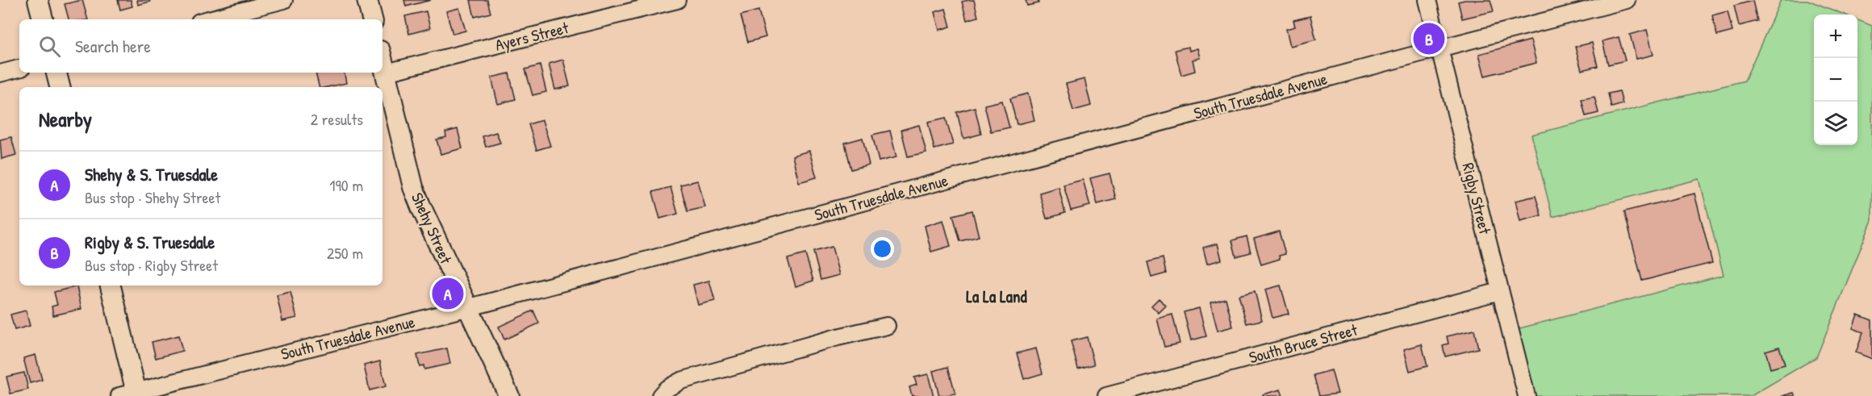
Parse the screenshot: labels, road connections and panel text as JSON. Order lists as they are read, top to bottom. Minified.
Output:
{"streets":{"street":["Ayers Street","South Truesdale Avenue","Rigby Street","Shehy Street","South Bruce Street"]},"crossings":[["Ayers Street","Shehy Street"],["South Truesdale Avenue","Rigby Street"],["South Truesdale Avenue","Shehy Street"],["Rigby Street","South Bruce Street"]],"districts":["La La Land"],"page":{"map_buttons":["+","−"],"search":"Search here","pins":["B","A"],"heading":["Nearby","2 results"],"list":[{"mark":"A","name":"Shehy & S. Truesdale","note":"Bus stop · Shehy Street","value":"190 m"},{"mark":"B","name":"Rigby & S. Truesdale","note":"Bus stop · Rigby Street","value":"250 m"}]}}
